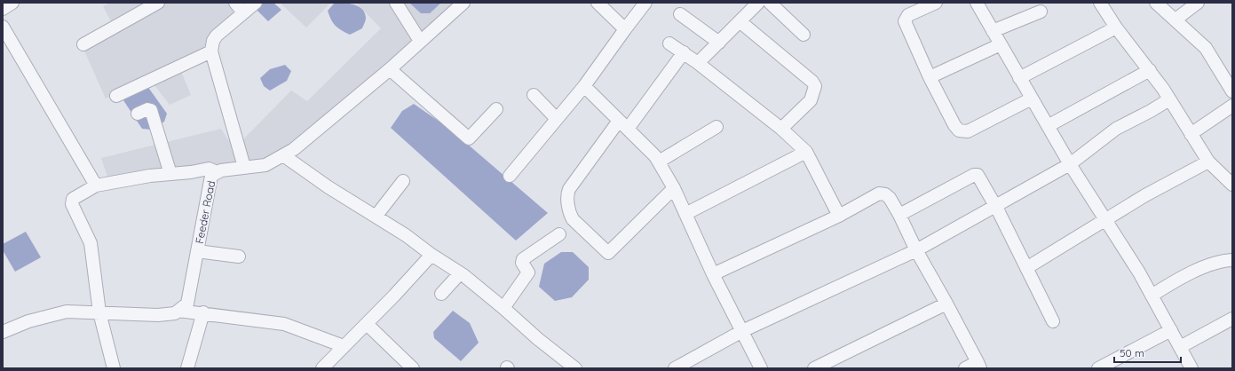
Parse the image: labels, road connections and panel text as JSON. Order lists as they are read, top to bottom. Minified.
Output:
{"streets":{"street":["Feeder Road"]},"scale_bar":"50 m"}
